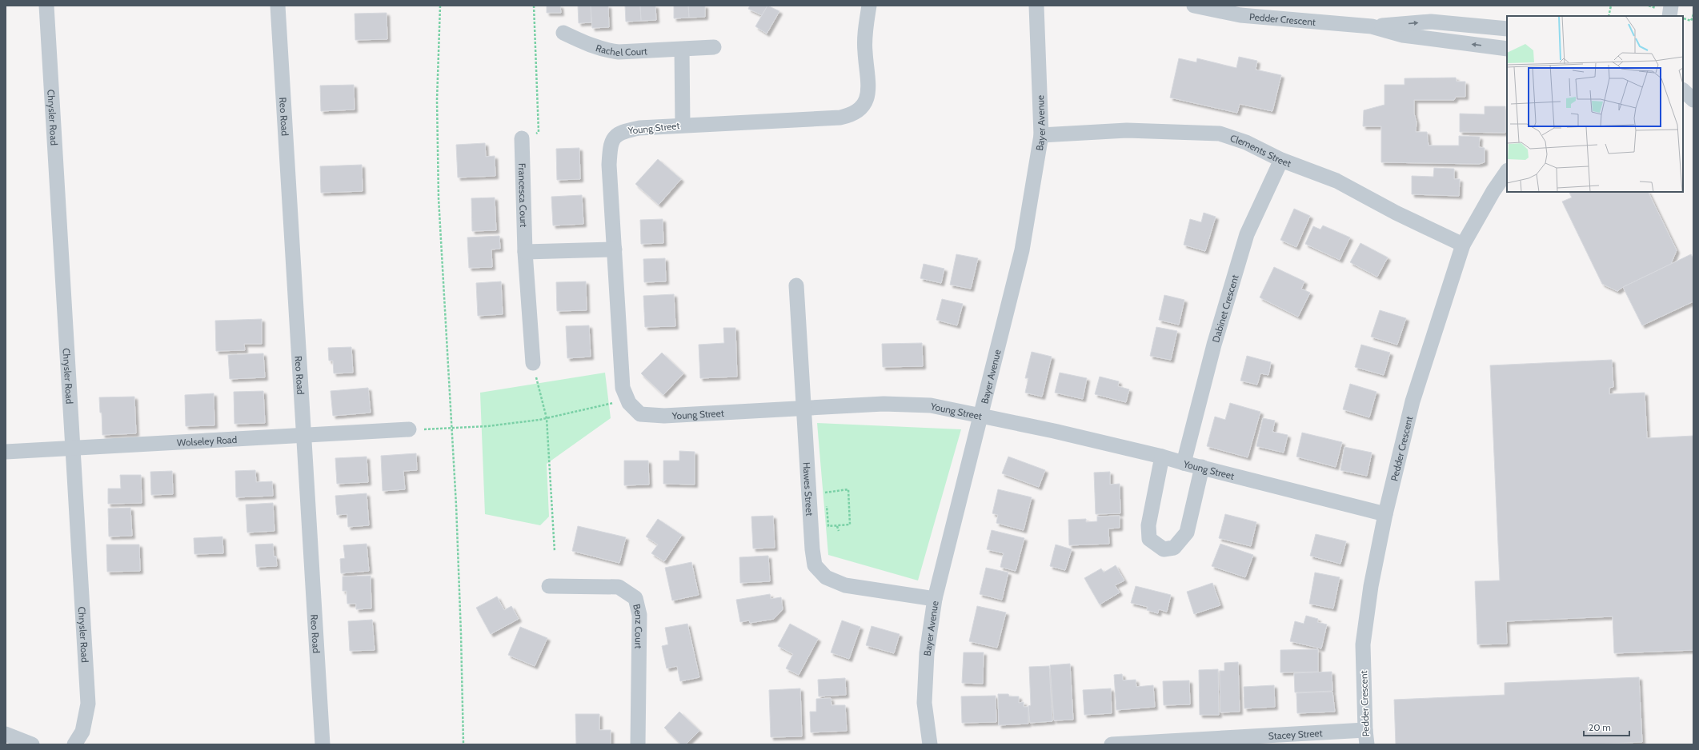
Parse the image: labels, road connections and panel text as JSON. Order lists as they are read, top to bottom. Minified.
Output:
{"streets":{"street":["Pedder Crescent","Rachel Court","Reo Road","Chrysler Road","Bayer Avenue","Young Street","Clements Street","Francesca Court","Dabinet Crescent","Wolseley Road","Hawes Street","Benz Court","Stacey Street"]},"crossings":[["Pedder Crescent","Young Street"],["Pedder Crescent","Clements Street"],["Pedder Crescent","Stacey Street"],["Reo Road","Wolseley Road"],["Chrysler Road","Wolseley Road"],["Bayer Avenue","Young Street"],["Bayer Avenue","Clements Street"],["Bayer Avenue","Hawes Street"],["Young Street","Dabinet Crescent"],["Young Street","Hawes Street"],["Clements Street","Dabinet Crescent"]],"scale_bar":"20 m"}
